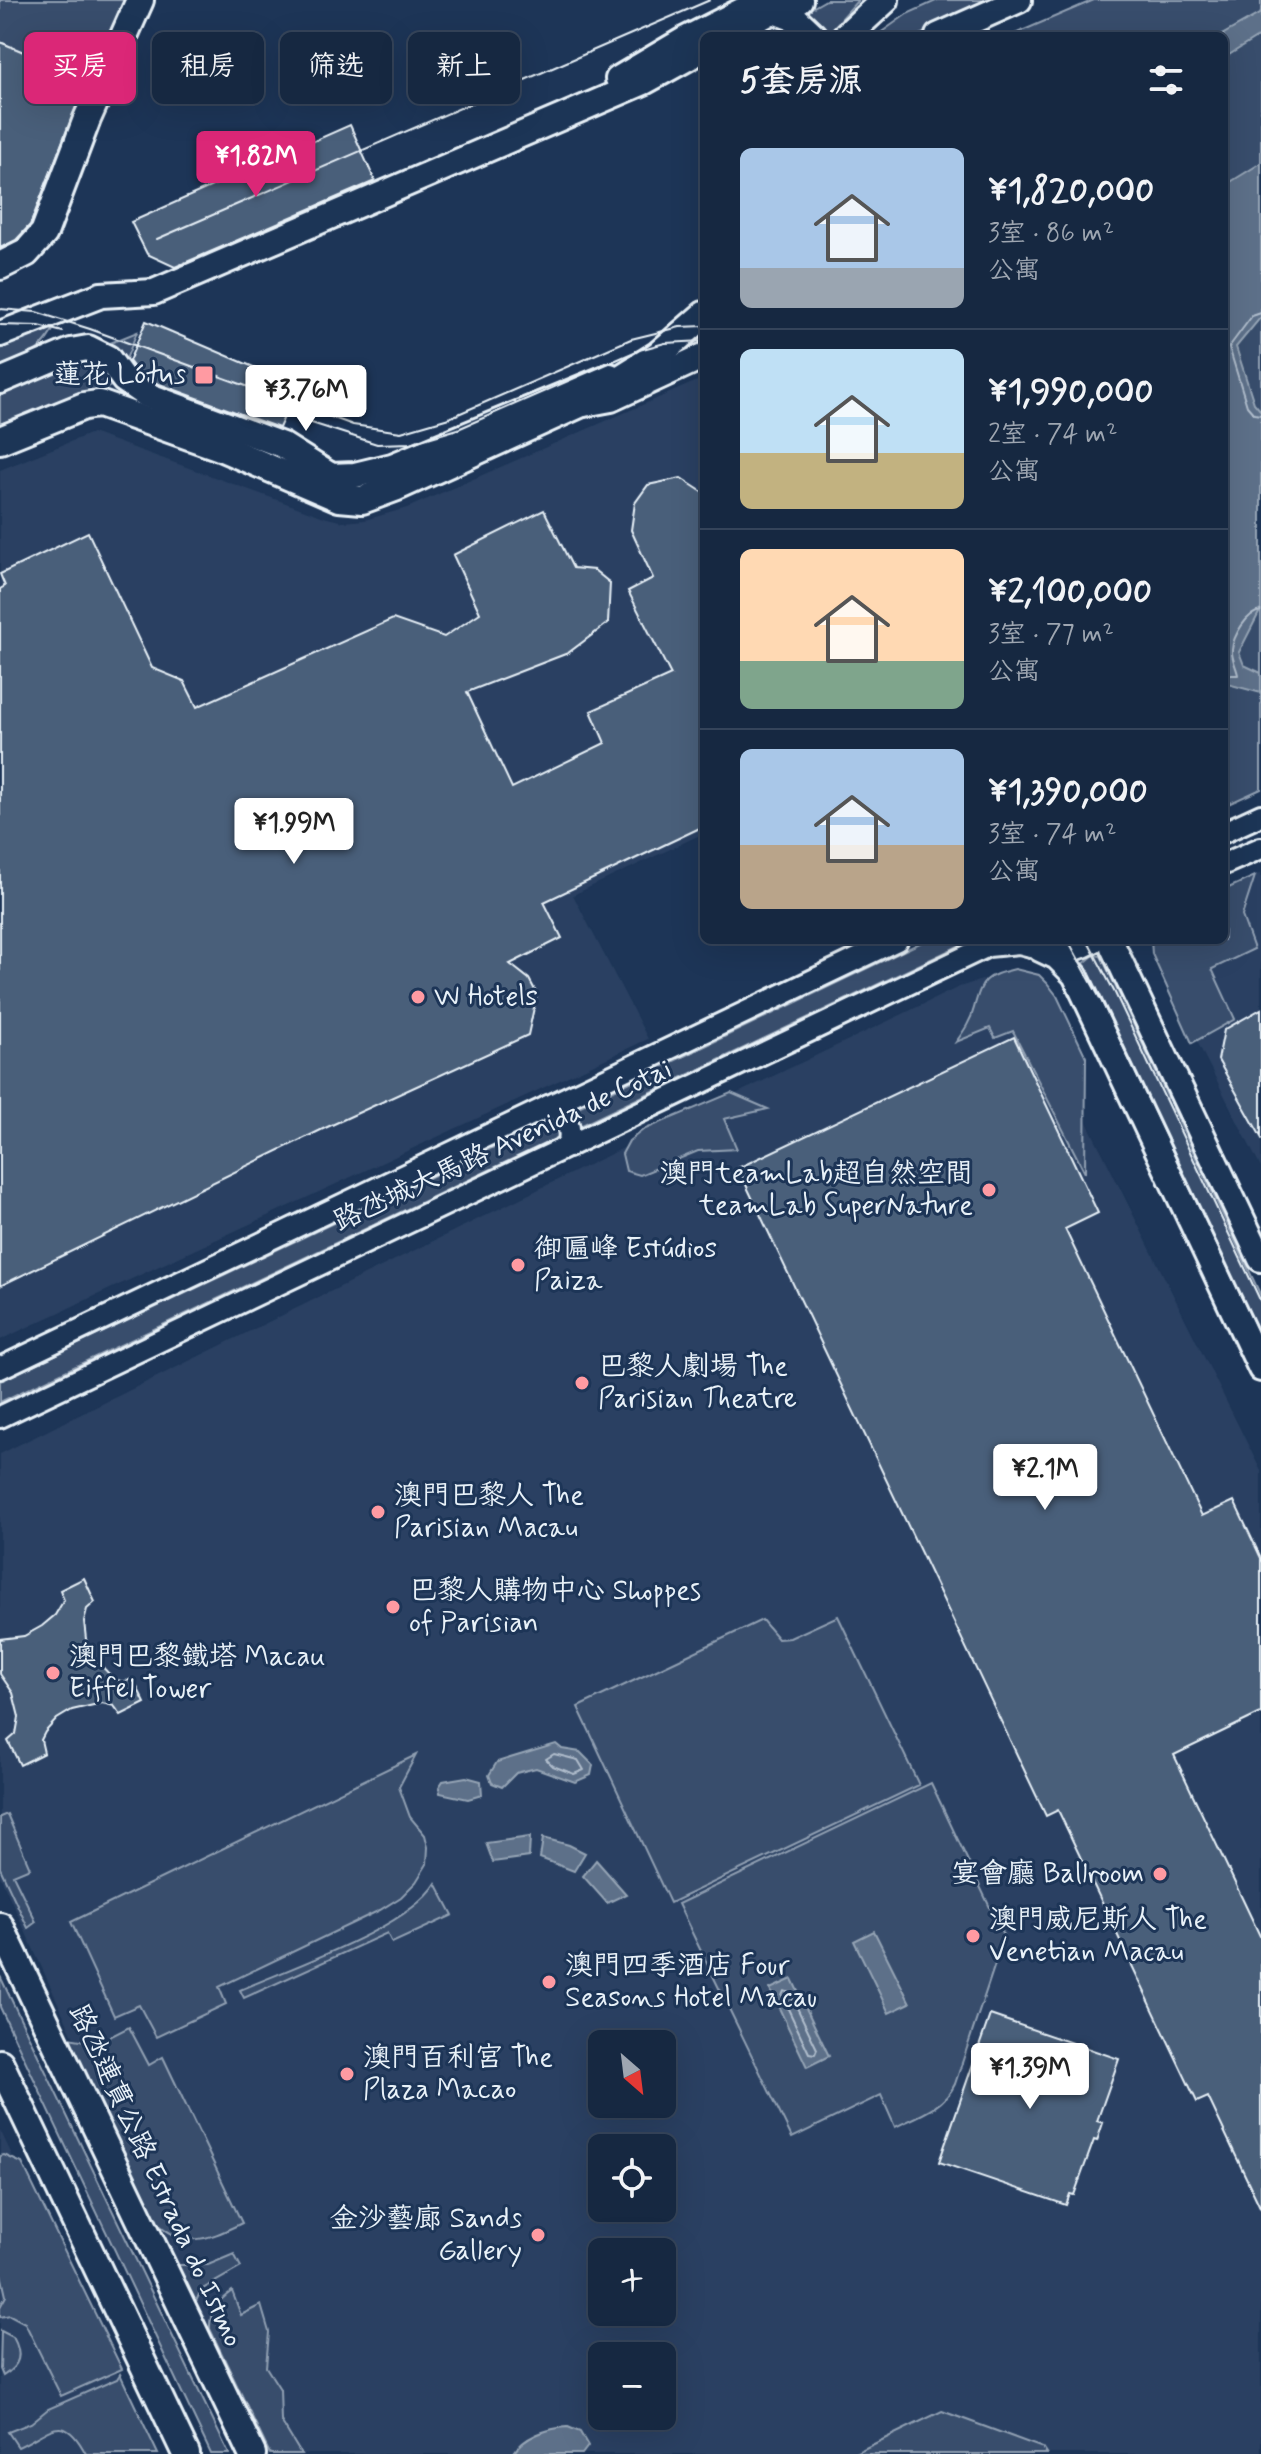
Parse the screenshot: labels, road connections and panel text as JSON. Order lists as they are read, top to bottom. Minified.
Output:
{"streets":{"main road":["路氹連貫公路 Estrada do Istmo"],"street":["路氹城大馬路 Avenida de Cotai"]},"places":{"transit":["蓮花 Lótus"],"other":["W Hotels","澳門teamLab超自然空間 teamLab SuperNature","御匾峰 Estúdios Paiza","巴黎人劇場 The Parisian Theatre","澳門巴黎人 The Parisian Macau","巴黎人購物中心 Shoppes of Parisian","澳門巴黎鐵塔 Macau Eiffel Tower","宴會廳 Ballroom","澳門威尼斯人 The Venetian Macau","澳門四季酒店 Four Seasons Hotel Macau","澳門百利宮 The Plaza Macao","金沙藝廊 Sands Gallery"]},"north":"bottom right","page":{"chip":["买房","租房","筛选","新上"],"heading":"5套房源","list":[{"name":"¥1,820,000","note":"3室 · 86 m² · 公寓"},{"name":"¥1,990,000","note":"2室 · 74 m² · 公寓"},{"name":"¥2,100,000","note":"3室 · 77 m² · 公寓"},{"name":"¥1,390,000","note":"3室 · 74 m² · 公寓"}],"price":["¥1.82M","¥3.76M","¥1.99M","¥2.1M","¥1.39M"],"map_buttons":["+","−"]}}
